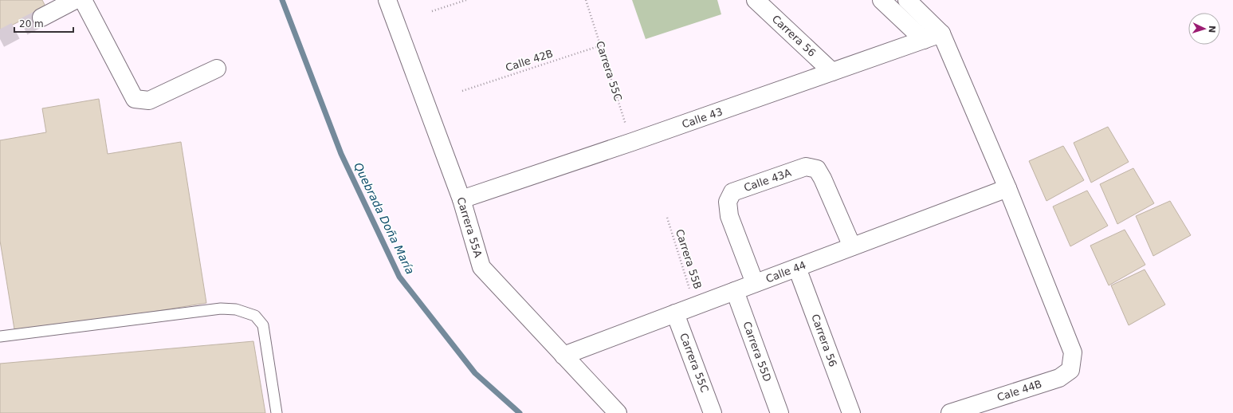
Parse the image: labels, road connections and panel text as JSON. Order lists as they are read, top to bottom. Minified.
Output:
{"streets":{"street":["Carrera 56","Carrera 55C","Calle 43","Calle 43A","Carrera 55A","Calle 44","Carrera 55D","Cale 44B"],"path":["Calle 42B","Carrera 55B"]},"crossings":[["Carrera 56","Calle 43"],["Carrera 56","Calle 44"],["Calle 42B","Carrera 55C"],["Carrera 55C","Calle 43"],["Carrera 55C","Calle 44"],["Calle 43","Carrera 55A"],["Calle 43A","Calle 44"],["Carrera 55A","Calle 44"],["Carrera 55B","Calle 44"],["Calle 44","Carrera 55D"],["Calle 44","Cale 44B"]],"water":["Quebrada Doña María"],"scale_bar":"20 m","north":"right"}
